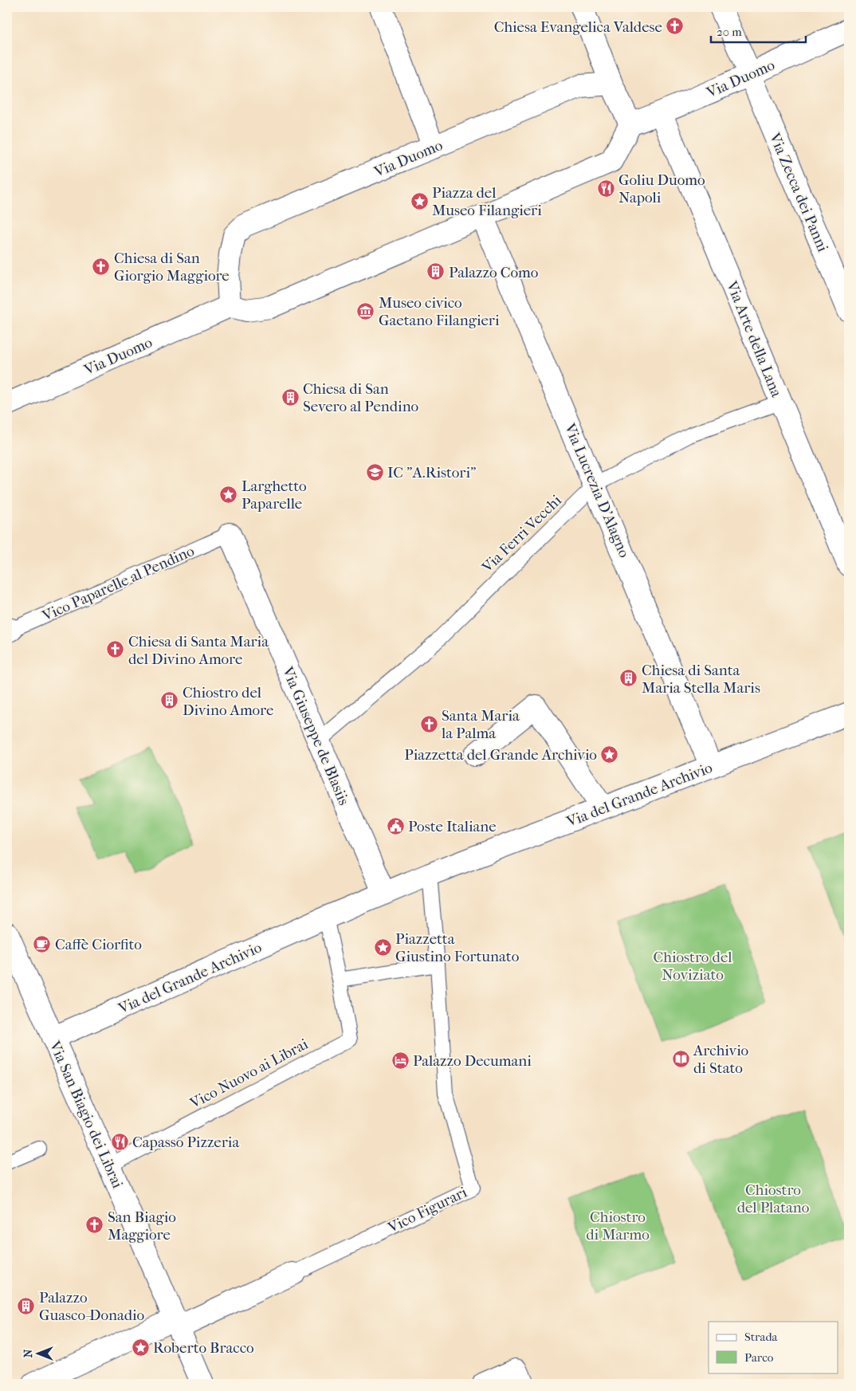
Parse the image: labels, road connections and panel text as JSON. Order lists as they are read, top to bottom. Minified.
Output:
{"streets":{"street":["Via Duomo","Via Zecca dei Panni","Via Arte della Lana","Via Lucrezia D'Alagno","Via Giuseppe de Blasiis","Via del Grande Archivio","Via San Biagio dei Librai","Vico Figurari"],"lane":["Via Ferri Vecchi","Vico Paparelle al Pendino","Vico Nuovo ai Librai"]},"crossings":[["Via Duomo","Via Zecca dei Panni"],["Via Duomo","Via Arte della Lana"],["Via Arte della Lana","Via Ferri Vecchi"],["Via Lucrezia D'Alagno","Via Ferri Vecchi"],["Via Lucrezia D'Alagno","Via del Grande Archivio"],["Via Ferri Vecchi","Via Giuseppe de Blasiis"],["Vico Paparelle al Pendino","Via Giuseppe de Blasiis"],["Via del Grande Archivio","Via San Biagio dei Librai"],["Vico Nuovo ai Librai","Via San Biagio dei Librai"],["Via San Biagio dei Librai","Vico Figurari"]],"parks":["Chiostro del Noviziato","Chiostro del Platano","Chiostro di Marmo"],"places":{"church":["Chiesa Evangelica Valdese","Chiesa di San Giorgio Maggiore","Chiesa di Santa Maria del Divino Amore","Santa Maria la Palma","San Biagio Maggiore"],"restaurant":["Goliu Duomo Napoli","Capasso Pizzeria"],"place":["Piazza del Museo Filangieri","Larghetto Paparelle","Piazzetta del Grande Archivio","Piazzetta Giustino Fortunato","Roberto Bracco"],"building":["Palazzo Como","Chiesa di San Severo al Pendino","Chiesa di Santa Maria Stella Maris","Chiostro del Divino Amore","Palazzo Guasco-Donadio"],"museum":["Museo civico Gaetano Filangieri"],"school or university":["IC \"A.Ristori\""],"public building":["Poste Italiane"],"cafe":["Caffè Ciorfito"],"library":["Archivio di Stato"],"hotel":["Palazzo Decumani"]},"legend":["Strada","Parco"],"scale_bar":"20 m","north":"left"}
